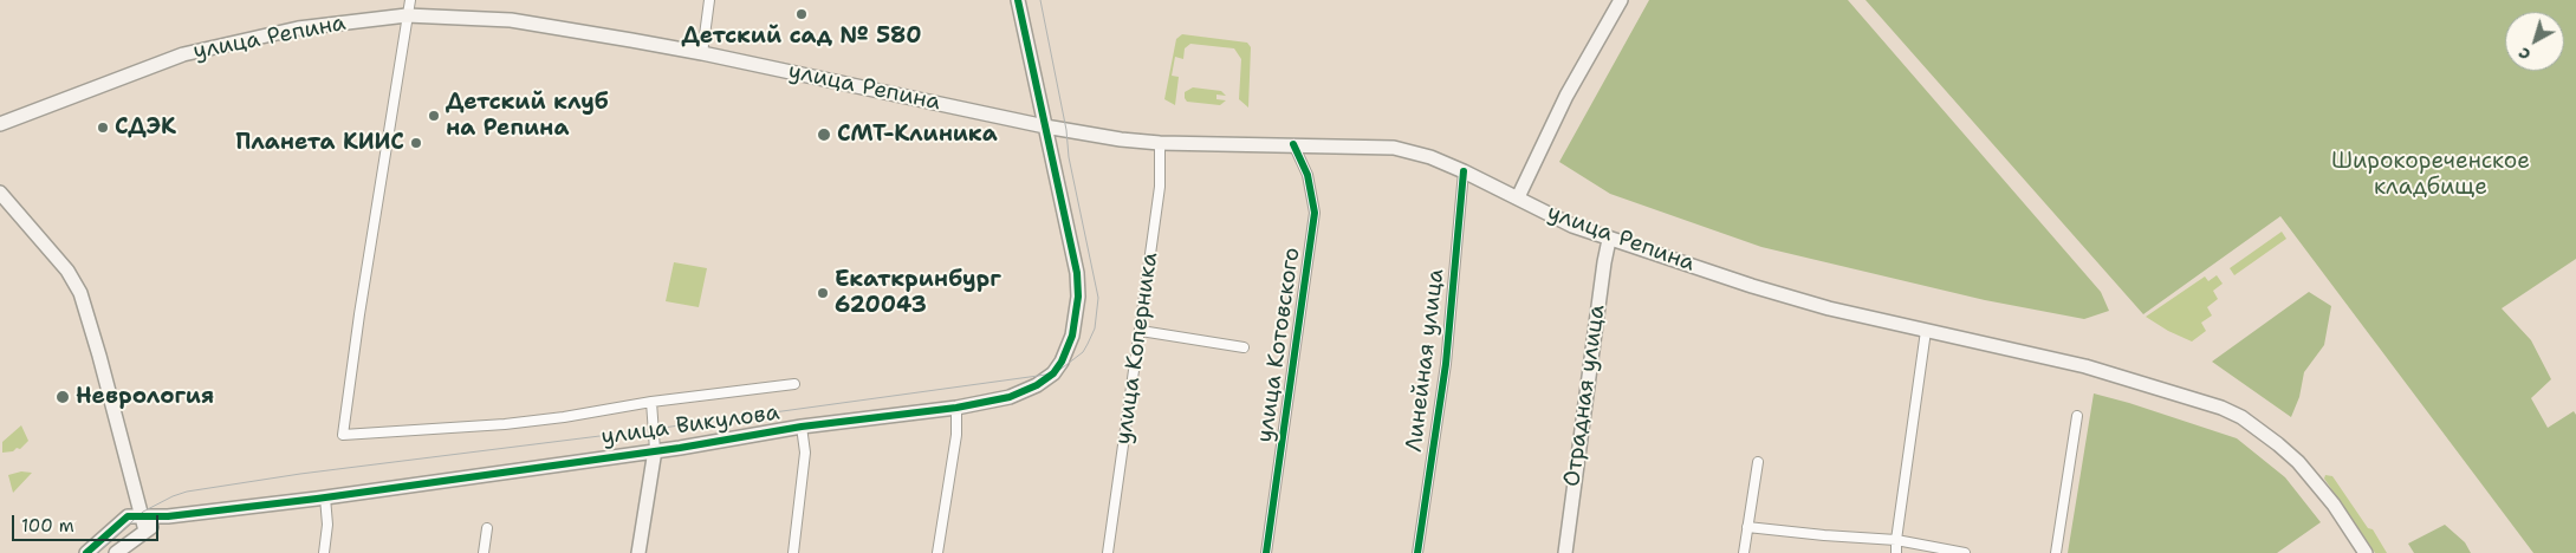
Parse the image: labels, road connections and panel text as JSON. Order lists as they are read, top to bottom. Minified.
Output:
{"streets":{"main road":["улица Репина","Отрадная улица","улица Викулова"],"street":["улица Котовского","улица Коперника","Линейная улица"]},"crossings":[["улица Репина","улица Котовского"],["улица Репина","улица Коперника"],["улица Репина","Линейная улица"],["улица Репина","Отрадная улица"],["улица Репина","улица Викулова"]],"parks":["Широкореченское кладбище"],"places":["Детский сад № 580","Детский клуб на Репина","СДЭК","СМТ-Клиника","Планета КИИС","Екаткринбург 620043","Неврология"],"scale_bar":"100 m","north":"bottom left"}
